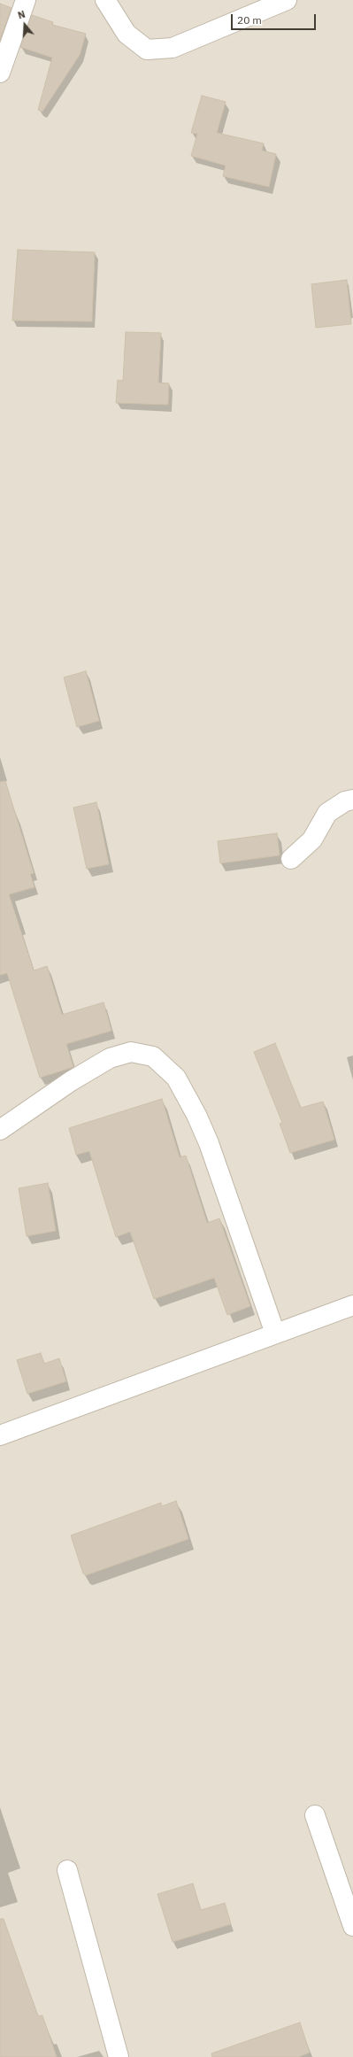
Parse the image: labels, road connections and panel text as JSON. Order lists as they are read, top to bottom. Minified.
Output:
{"scale_bar":"20 m","north":"top"}
